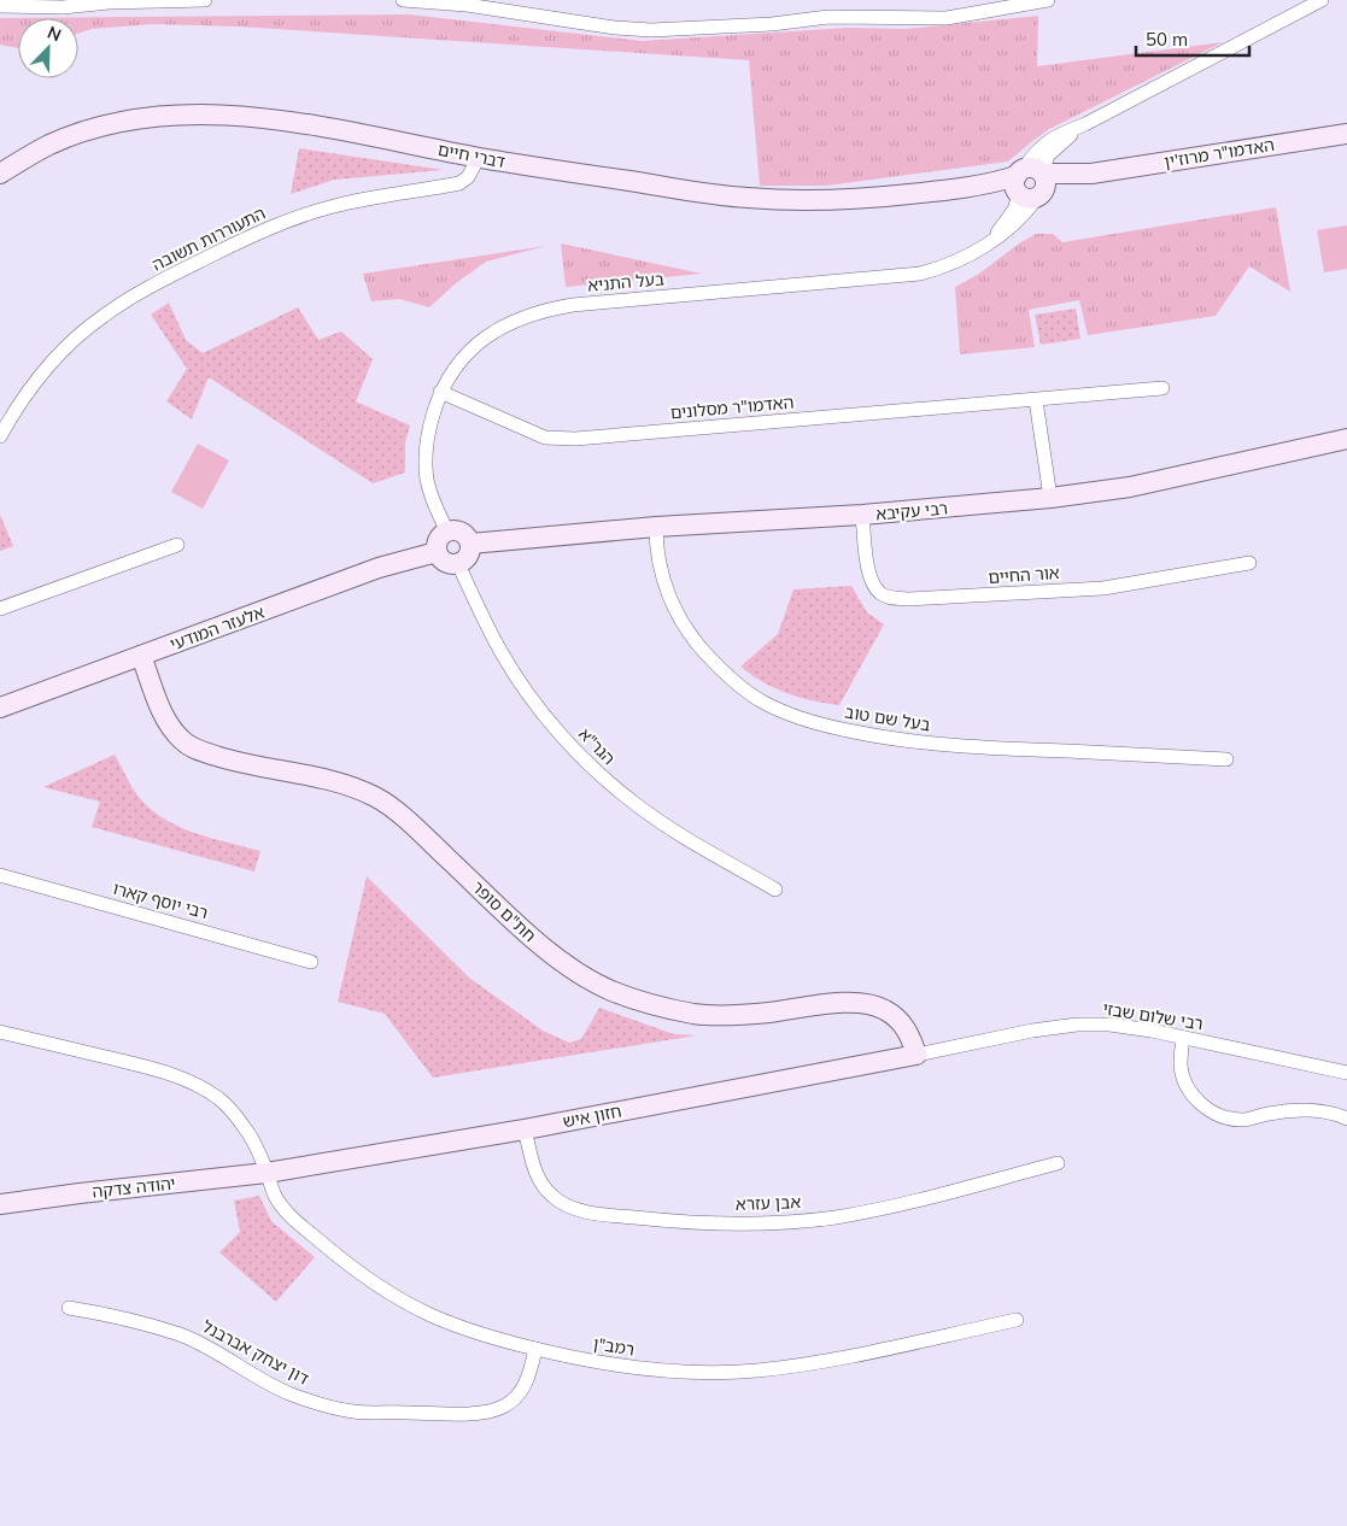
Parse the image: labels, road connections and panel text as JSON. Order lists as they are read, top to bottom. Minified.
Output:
{"streets":{"street":["האדמו\"ר מרוז'ין","דברי חיים","התעוררות תשובה","בעל התניא","האדמו\"ר מסלונים","רבי עקיבא","אור החיים","אלעזר המודעי","בעל שם טוב","הגר\"א","רבי יוסף קארו","חת\"ם סופר","רבי שלום שבזי","חזון איש","יהודה צדקה","אבן עזרא","רמב\"ן","דון יצחק אברבנל"]},"crossings":[["האדמו\"ר מרוז'ין","דברי חיים"],["האדמו\"ר מרוז'ין","בעל התניא"],["דברי חיים","התעוררות תשובה"],["דברי חיים","בעל התניא"],["בעל התניא","האדמו\"ר מסלונים"],["בעל התניא","רבי עקיבא"],["בעל התניא","אלעזר המודעי"],["בעל התניא","הגר\"א"],["רבי עקיבא","אור החיים"],["רבי עקיבא","אלעזר המודעי"],["רבי עקיבא","בעל שם טוב"],["רבי עקיבא","הגר\"א"],["אלעזר המודעי","הגר\"א"],["אלעזר המודעי","חת\"ם סופר"],["חת\"ם סופר","רבי שלום שבזי"],["חת\"ם סופר","חזון איש"],["רבי שלום שבזי","חזון איש"],["חזון איש","יהודה צדקה"],["חזון איש","אבן עזרא"],["חזון איש","רמב\"ן"],["יהודה צדקה","רמב\"ן"],["רמב\"ן","דון יצחק אברבנל"]],"scale_bar":"50 m","north":"top right"}
